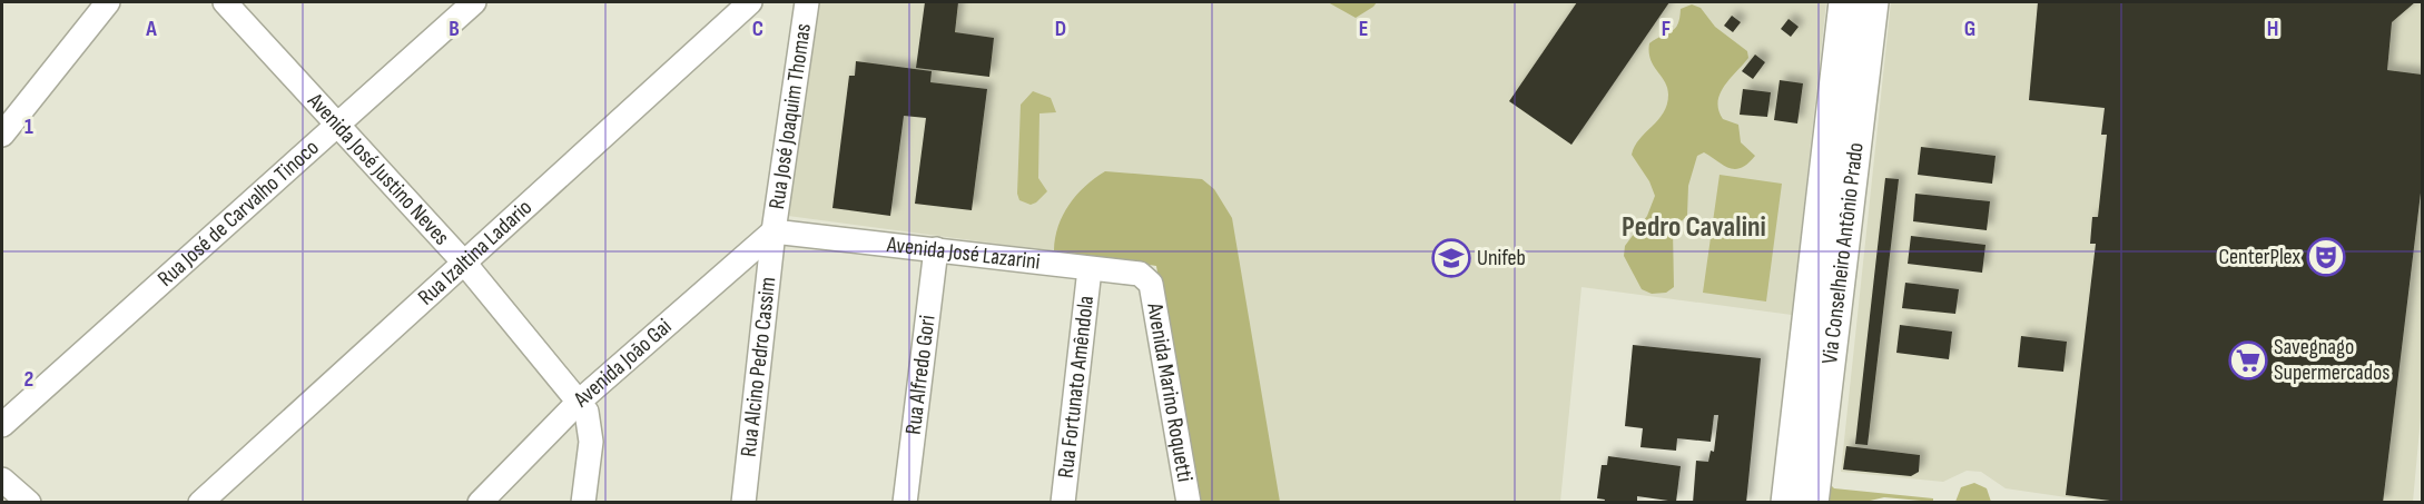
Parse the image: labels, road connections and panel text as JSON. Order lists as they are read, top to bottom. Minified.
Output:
{"streets":{"main road":["Via Conselheiro Antônio Prado"],"street":["Rua José Joaquim Thomas","Avenida José Justino Neves","Rua José de Carvalho Tinoco","Rua Izaltina Ladario","Avenida José Lazarini","Avenida João Gai","Rua Alcino Pedro Cassim","Rua Alfredo Gori","Rua Fortunato Amêndola","Avenida Marino Roquetti"]},"crossings":[["Rua José Joaquim Thomas","Avenida José Lazarini"],["Rua José Joaquim Thomas","Avenida João Gai"],["Rua José Joaquim Thomas","Rua Alcino Pedro Cassim"],["Avenida José Justino Neves","Rua José de Carvalho Tinoco"],["Avenida José Justino Neves","Rua Izaltina Ladario"],["Avenida José Justino Neves","Avenida João Gai"],["Avenida José Lazarini","Avenida João Gai"],["Avenida José Lazarini","Rua Alcino Pedro Cassim"],["Avenida José Lazarini","Rua Alfredo Gori"],["Avenida José Lazarini","Rua Fortunato Amêndola"],["Avenida José Lazarini","Avenida Marino Roquetti"],["Avenida João Gai","Rua Alcino Pedro Cassim"]],"districts":["Pedro Cavalini"],"places":{"theatre":["CenterPlex"],"school or university":["Unifeb"],"supermarket":["Savegnago Supermercados"]},"grid":{"columns":["A","B","C","D","E","F","G","H"],"rows":["1","2"]}}
